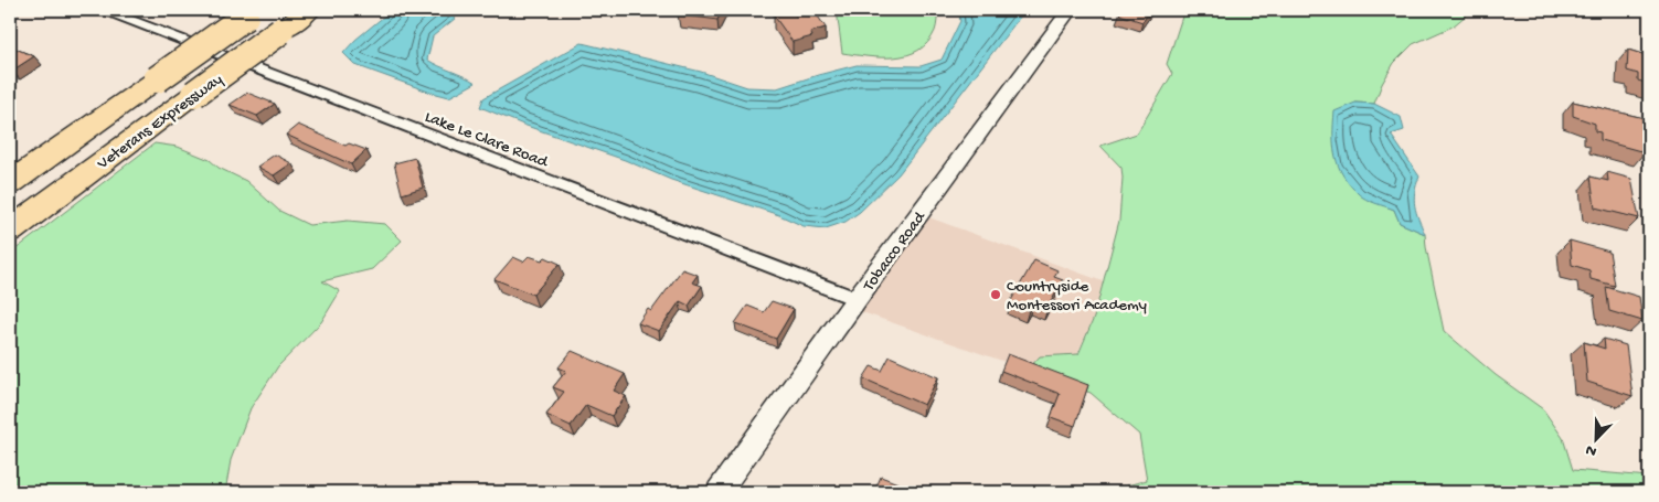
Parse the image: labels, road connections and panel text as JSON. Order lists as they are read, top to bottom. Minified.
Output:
{"streets":{"highway":["Veterans Expressway"],"street":["Lake Le Clare Road","Tobacco Road"]},"crossings":[["Lake Le Clare Road","Tobacco Road"]],"places":["Countryside Montessori Academy"],"north":"bottom left"}
